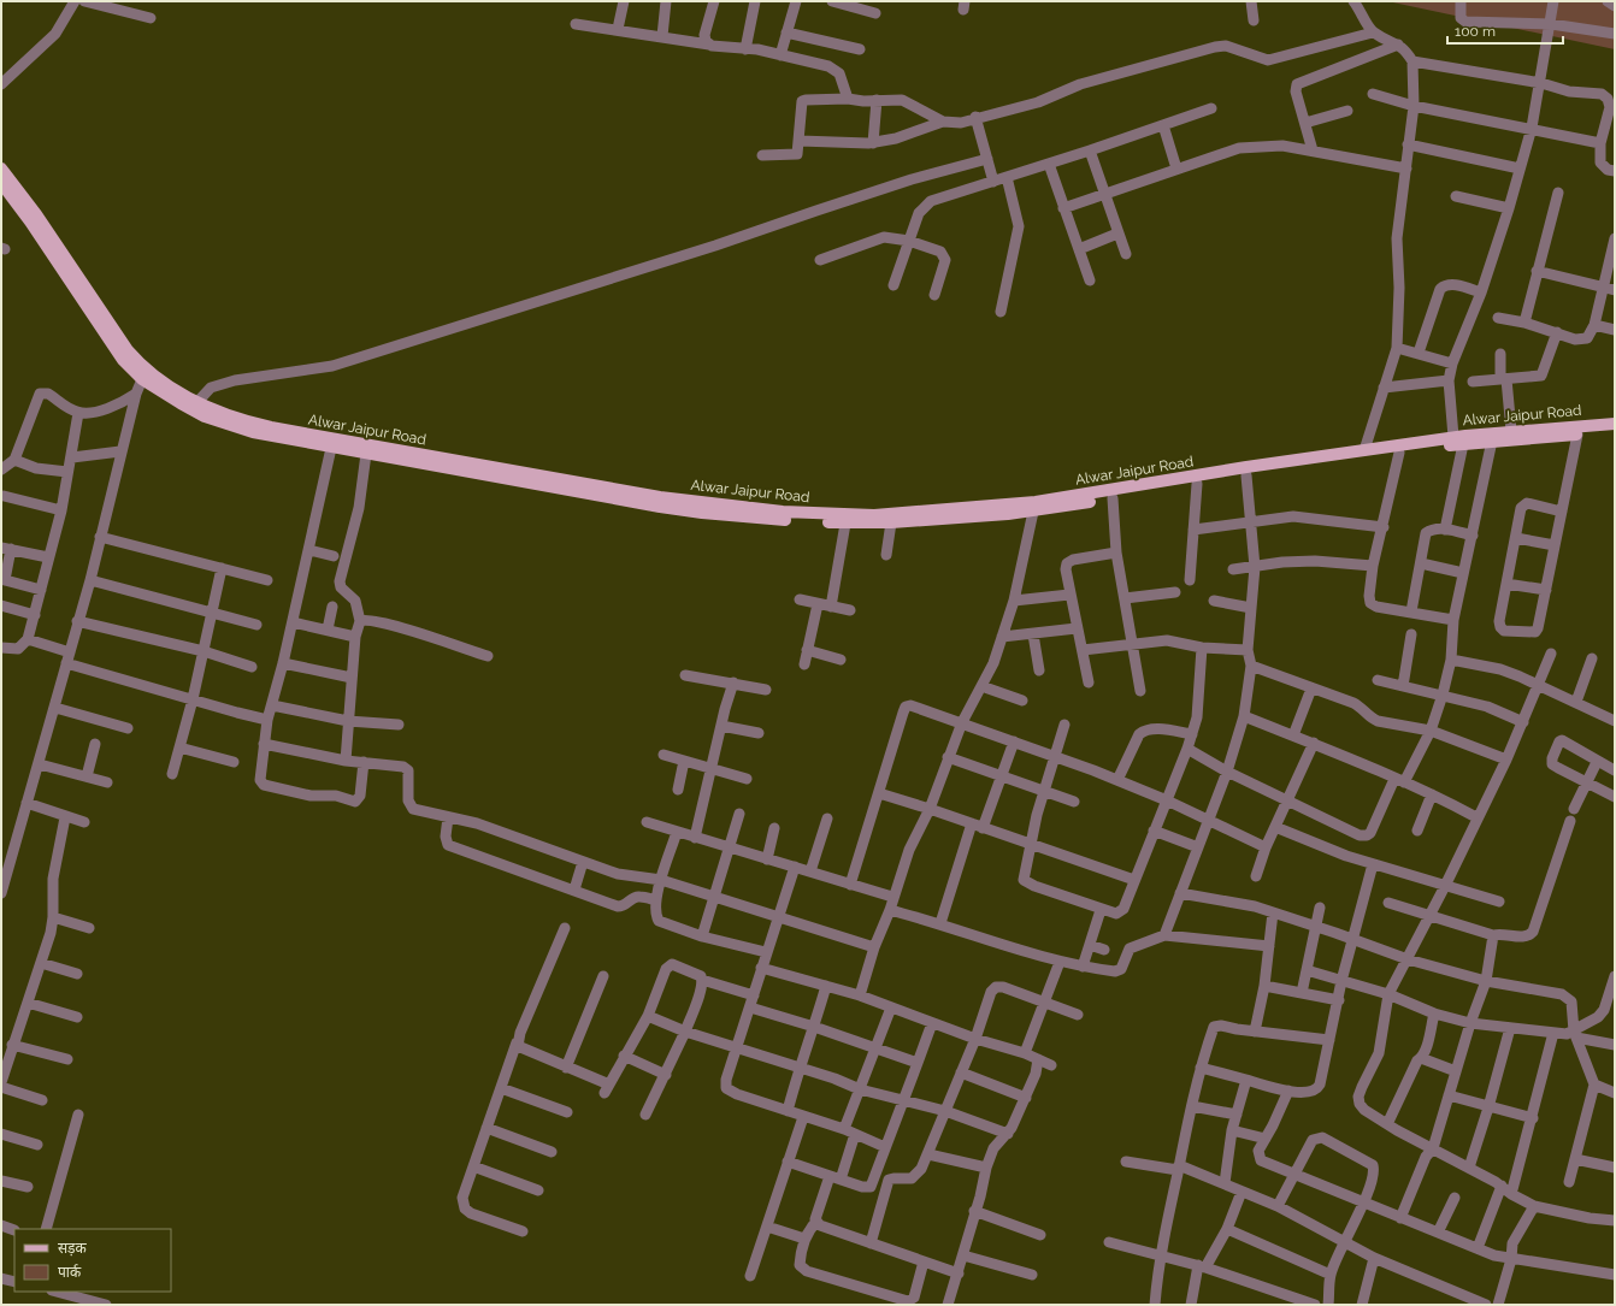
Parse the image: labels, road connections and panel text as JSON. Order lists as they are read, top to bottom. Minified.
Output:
{"streets":{"main road":["Alwar Jaipur Road"]},"legend":["सड़क","पार्क"],"scale_bar":"100 m"}
